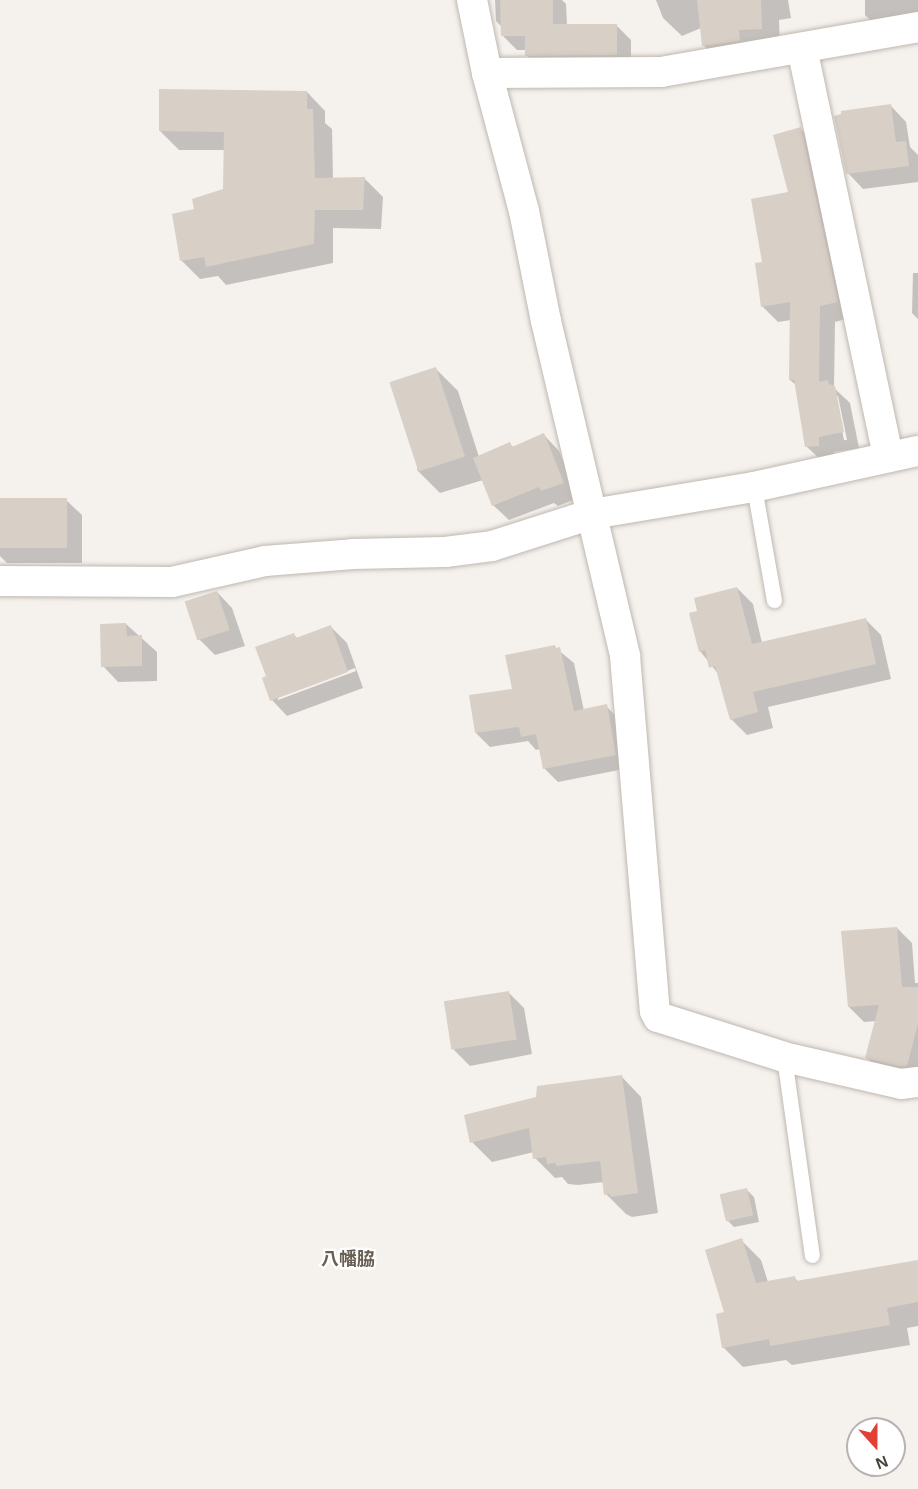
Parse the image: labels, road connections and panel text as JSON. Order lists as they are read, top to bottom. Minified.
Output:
{"districts":["八幡脇"],"north":"bottom"}
